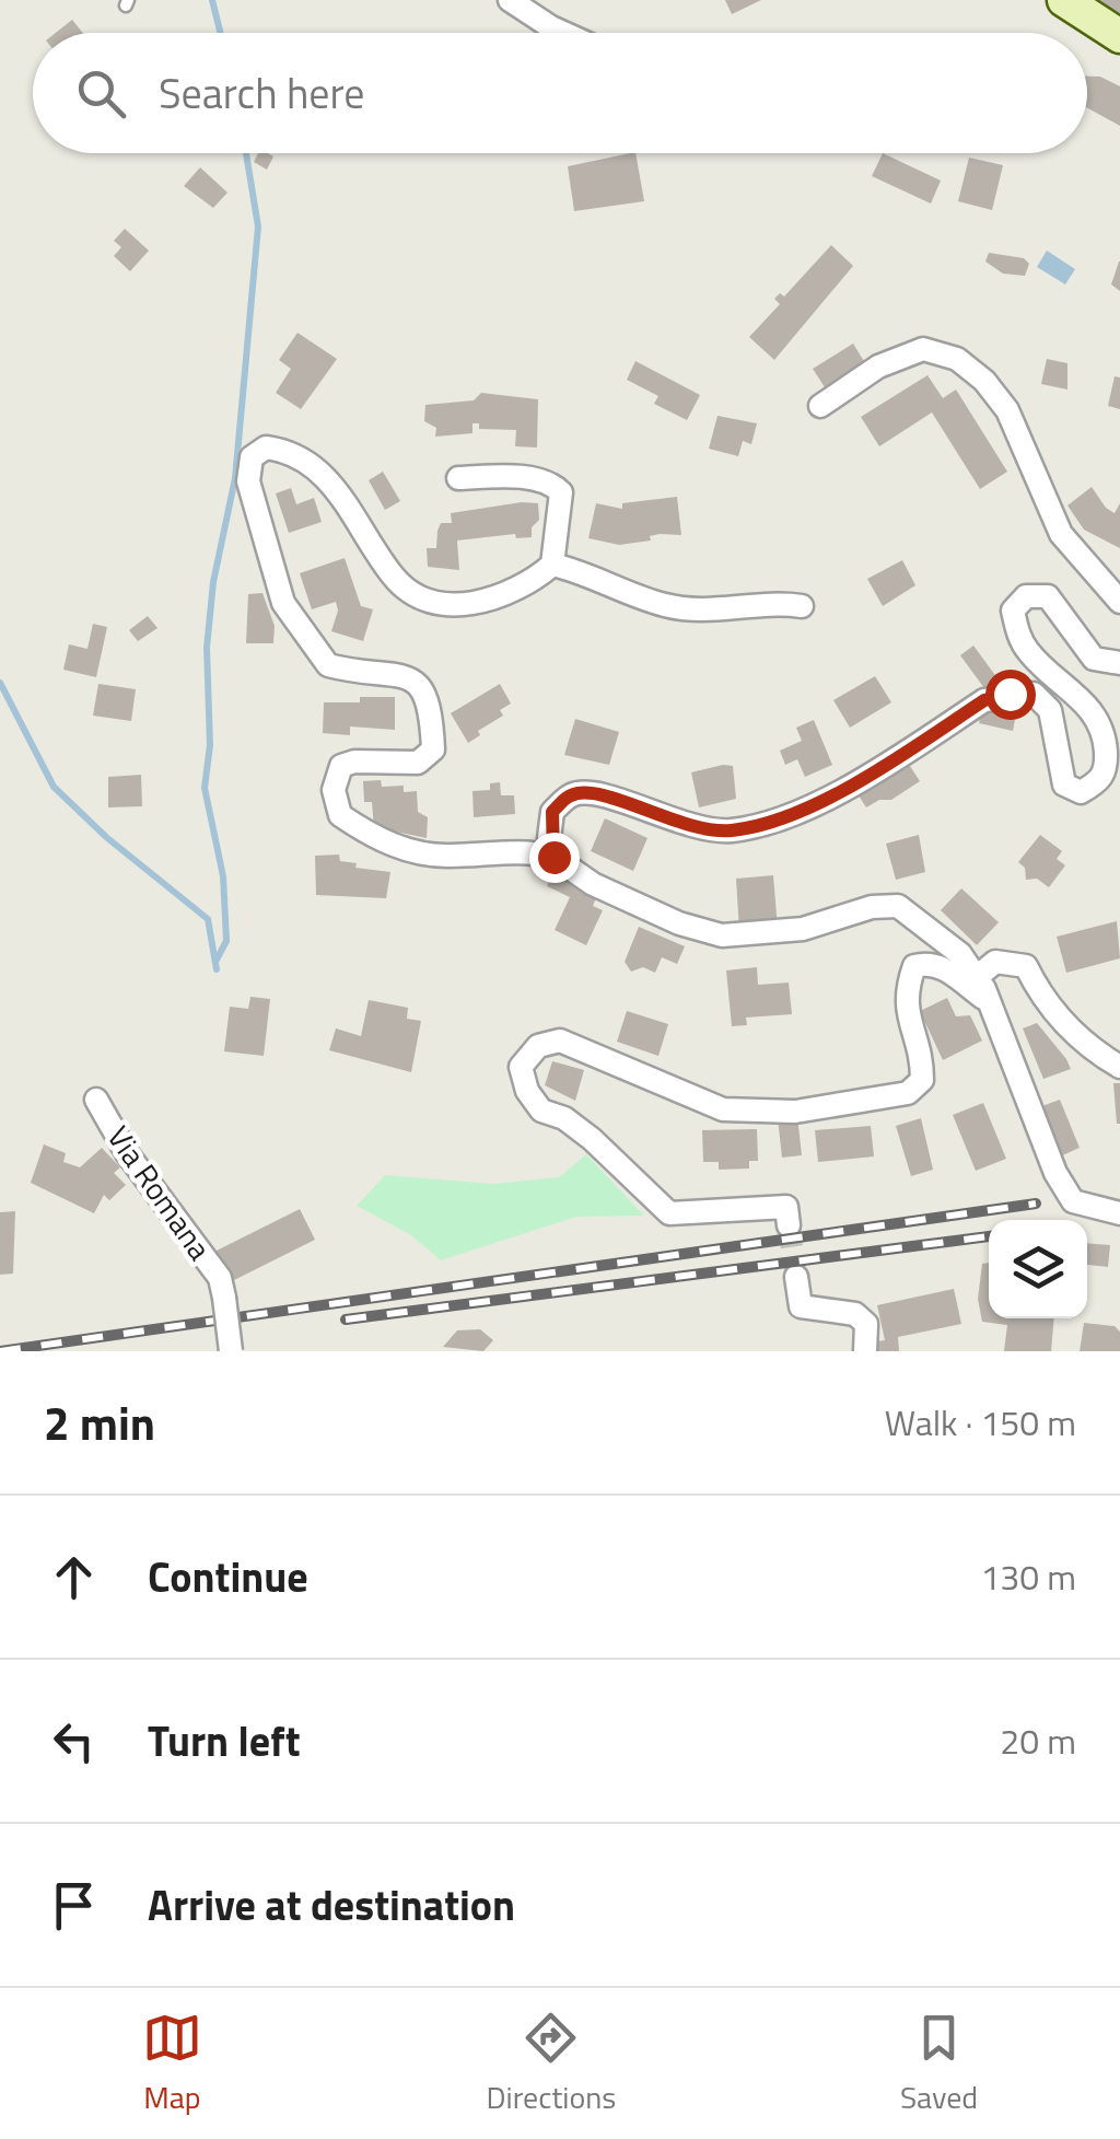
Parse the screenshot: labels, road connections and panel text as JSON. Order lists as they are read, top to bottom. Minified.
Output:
{"streets":{"street":["Via Romana"]},"page":{"search":"Search here","heading":["2 min","Walk · 150 m"],"list":[["Continue","130 m"],["Turn left","20 m"],"Arrive at destination"],"nav":["Map","Directions","Saved"]}}
